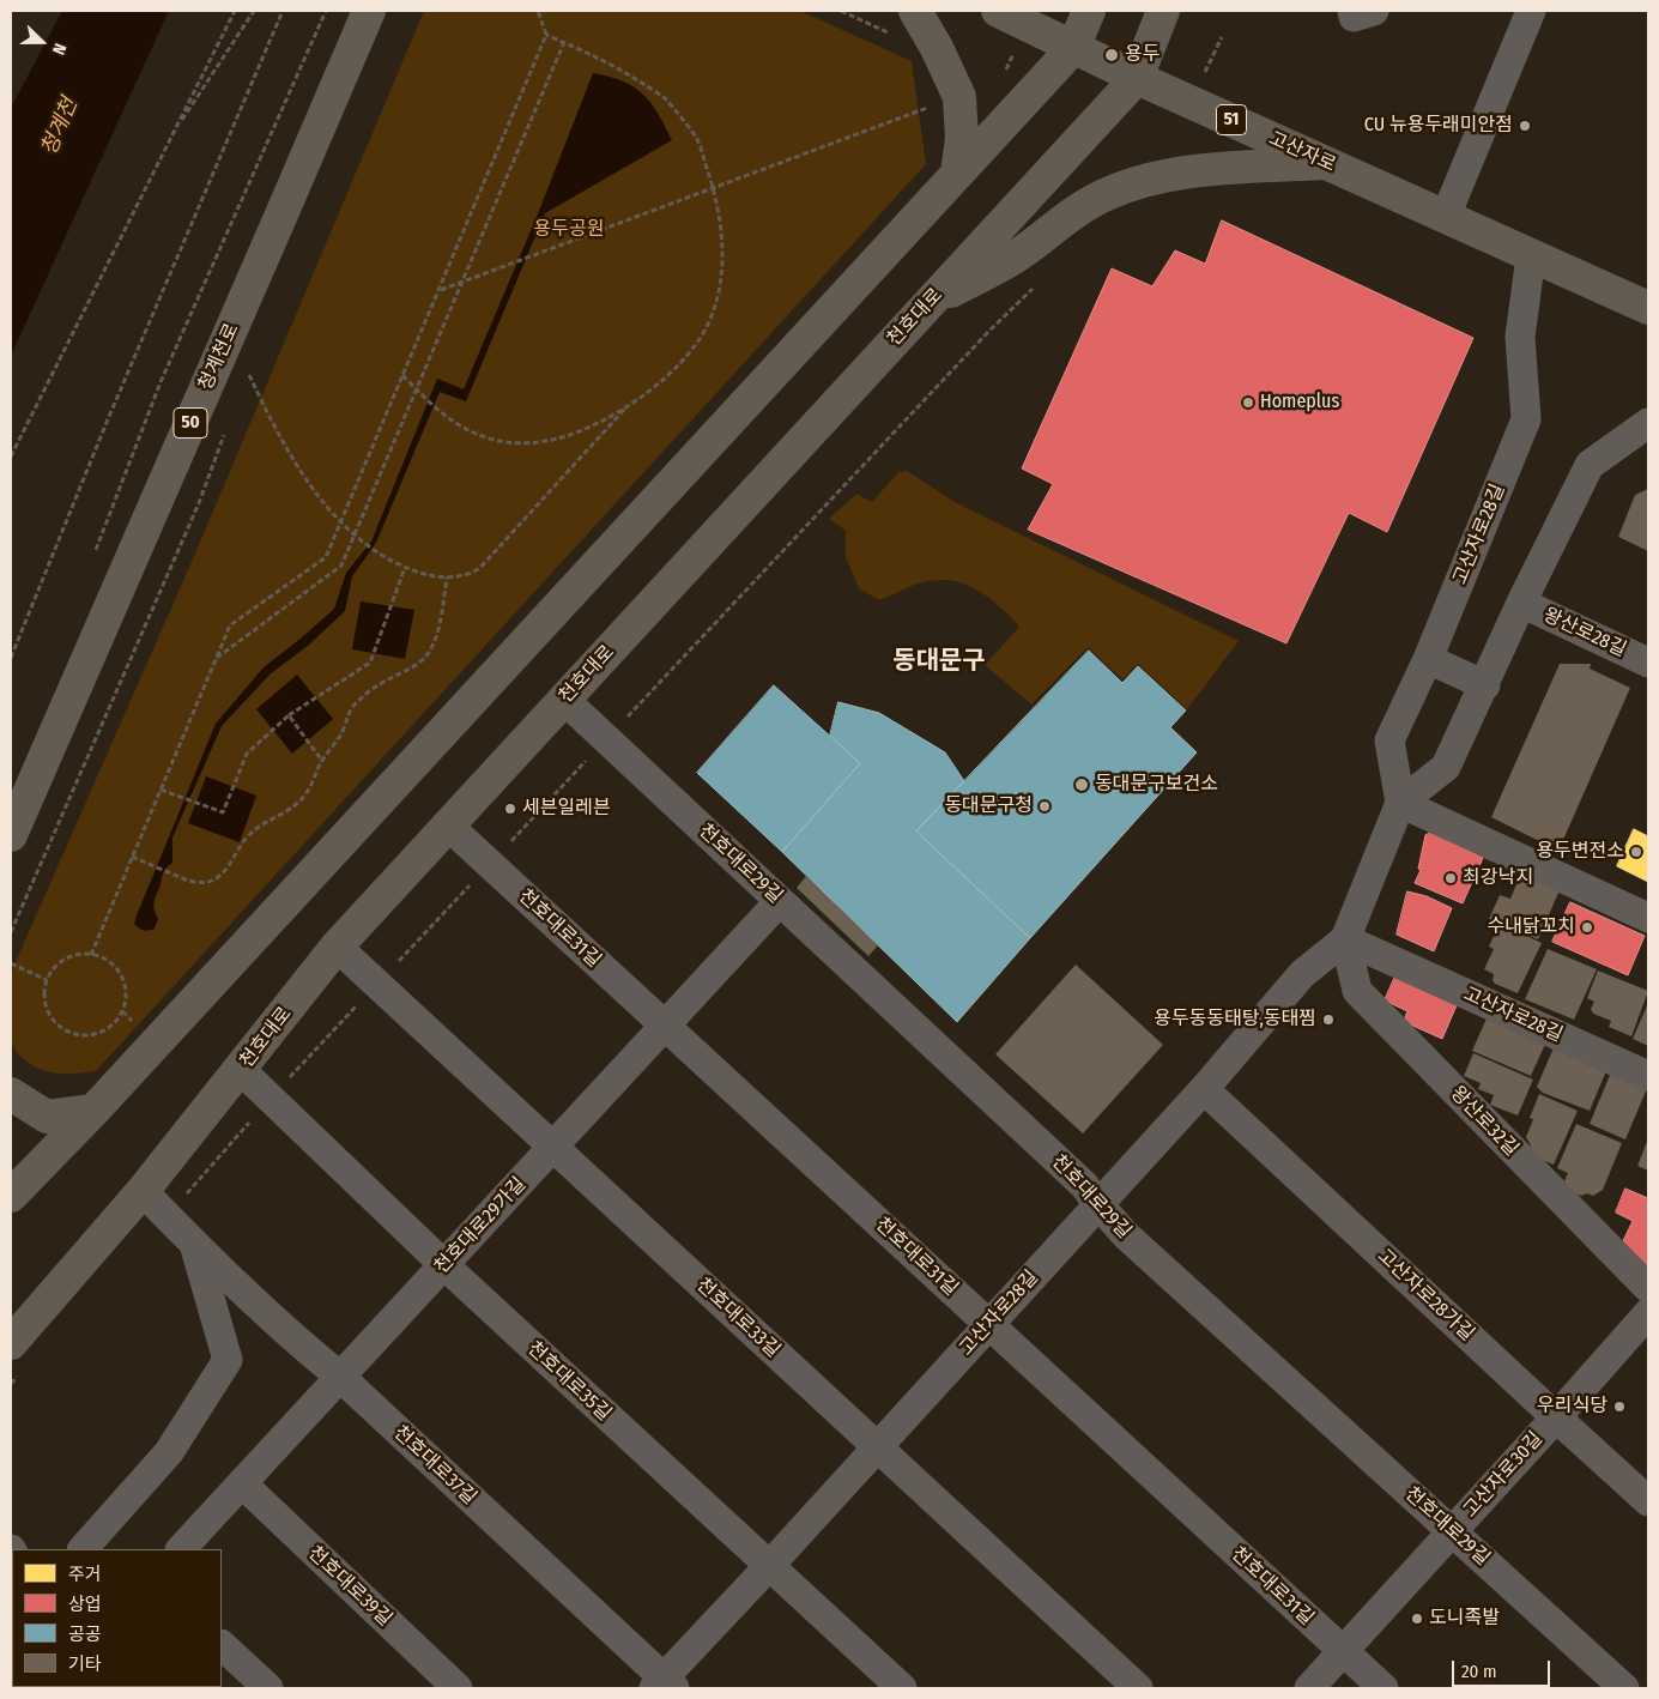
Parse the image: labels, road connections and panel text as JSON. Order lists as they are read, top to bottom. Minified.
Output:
{"streets":{"main road":["51","고산자로","천호대로","청계천로","50"],"street":["고산자로28길","왕산로28길","천호대로29길","천호대로31길","왕산로32길","천호대로29가길","고산자로28가길","천호대로33길","천호대로35길","천호대로37길","고산자로30길","천호대로39길"]},"crossings":[["고산자로","천호대로"],["고산자로","고산자로28길"],["천호대로","천호대로29길"],["천호대로","천호대로31길"],["천호대로","천호대로33길"],["천호대로","천호대로35길"],["천호대로","천호대로37길"],["고산자로28길","왕산로28길"],["고산자로28길","천호대로29길"],["고산자로28길","천호대로31길"],["고산자로28길","왕산로32길"],["고산자로28길","고산자로28가길"],["고산자로28길","천호대로33길"],["고산자로28길","천호대로35길"],["고산자로28길","천호대로37길"],["천호대로29길","천호대로29가길"],["천호대로29길","고산자로30길"],["천호대로31길","천호대로29가길"],["천호대로31길","고산자로30길"],["천호대로29가길","천호대로33길"],["천호대로29가길","천호대로35길"],["천호대로29가길","천호대로37길"],["천호대로29가길","천호대로39길"],["고산자로28가길","고산자로30길"]],"districts":["동대문구"],"water":["청계천"],"parks":["용두공원"],"places":["용두","CU 뉴용두래미안점","Homeplus","동대문구보건소","동대문구청","세븐일레븐","용두변전소","최강낙지","수내닭꼬치","용두동동태탕,동태찜","우리식당","도니족발"],"legend":["주거","상업","공공","기타"],"scale_bar":"20 m","north":"right"}
